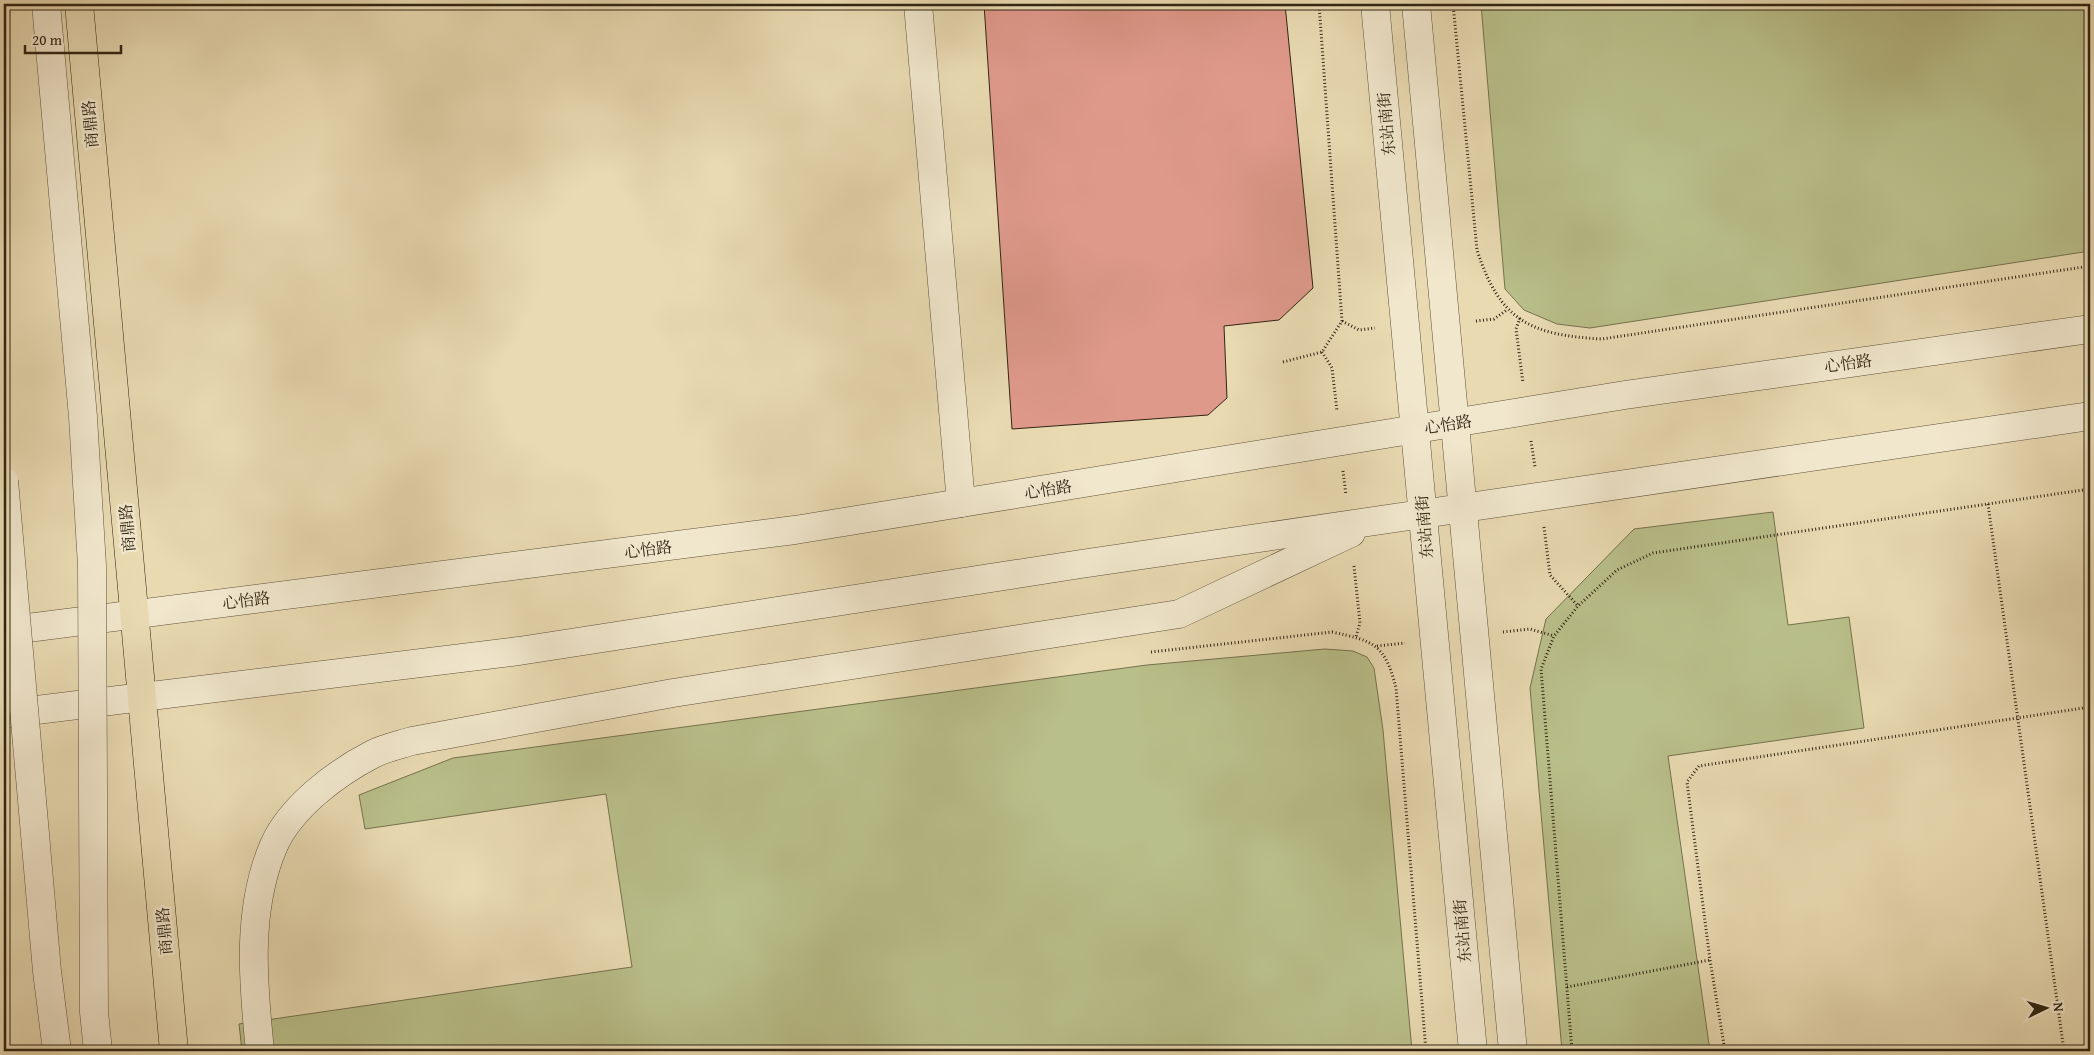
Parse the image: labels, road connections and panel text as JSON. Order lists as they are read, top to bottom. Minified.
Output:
{"streets":{"main road":["商鼎路"],"street":["东站南街","心怡路"]},"crossings":[["商鼎路","心怡路"],["东站南街","心怡路"]],"scale_bar":"20 m","north":"right"}
